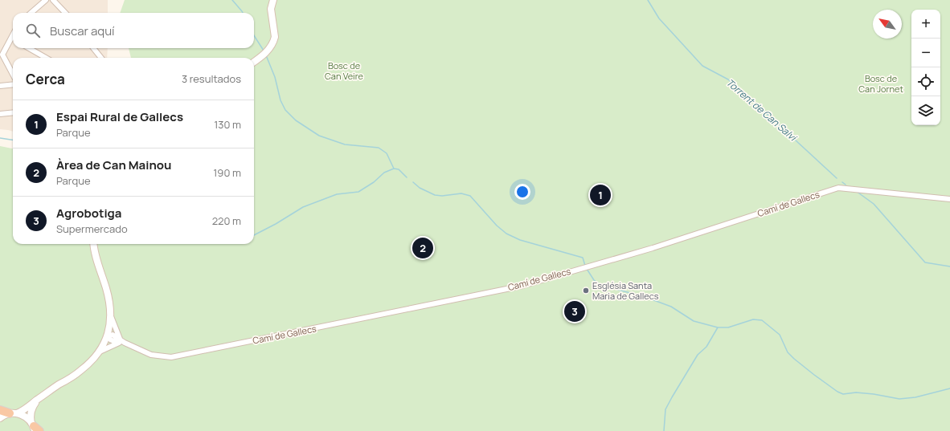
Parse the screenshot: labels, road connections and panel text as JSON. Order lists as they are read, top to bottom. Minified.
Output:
{"streets":{"street":["Camí de Gallecs"]},"water":["Torrent de Can Salvi"],"parks":["Bosc de Can Veire","Bosc de Can Jornet"],"places":["Església Santa Maria de Gallecs"],"north":"top left","page":{"map_buttons":["+","−"],"search":"Buscar aquí","heading":["Cerca","3 resultados"],"list":[{"mark":"1","name":"Espai Rural de Gallecs","note":"Parque","value":"130 m"},{"mark":"2","name":"Àrea de Can Mainou","note":"Parque","value":"190 m"},{"mark":"3","name":"Agrobotiga","note":"Supermercado","value":"220 m"}],"pins":["1","2","3"]}}
